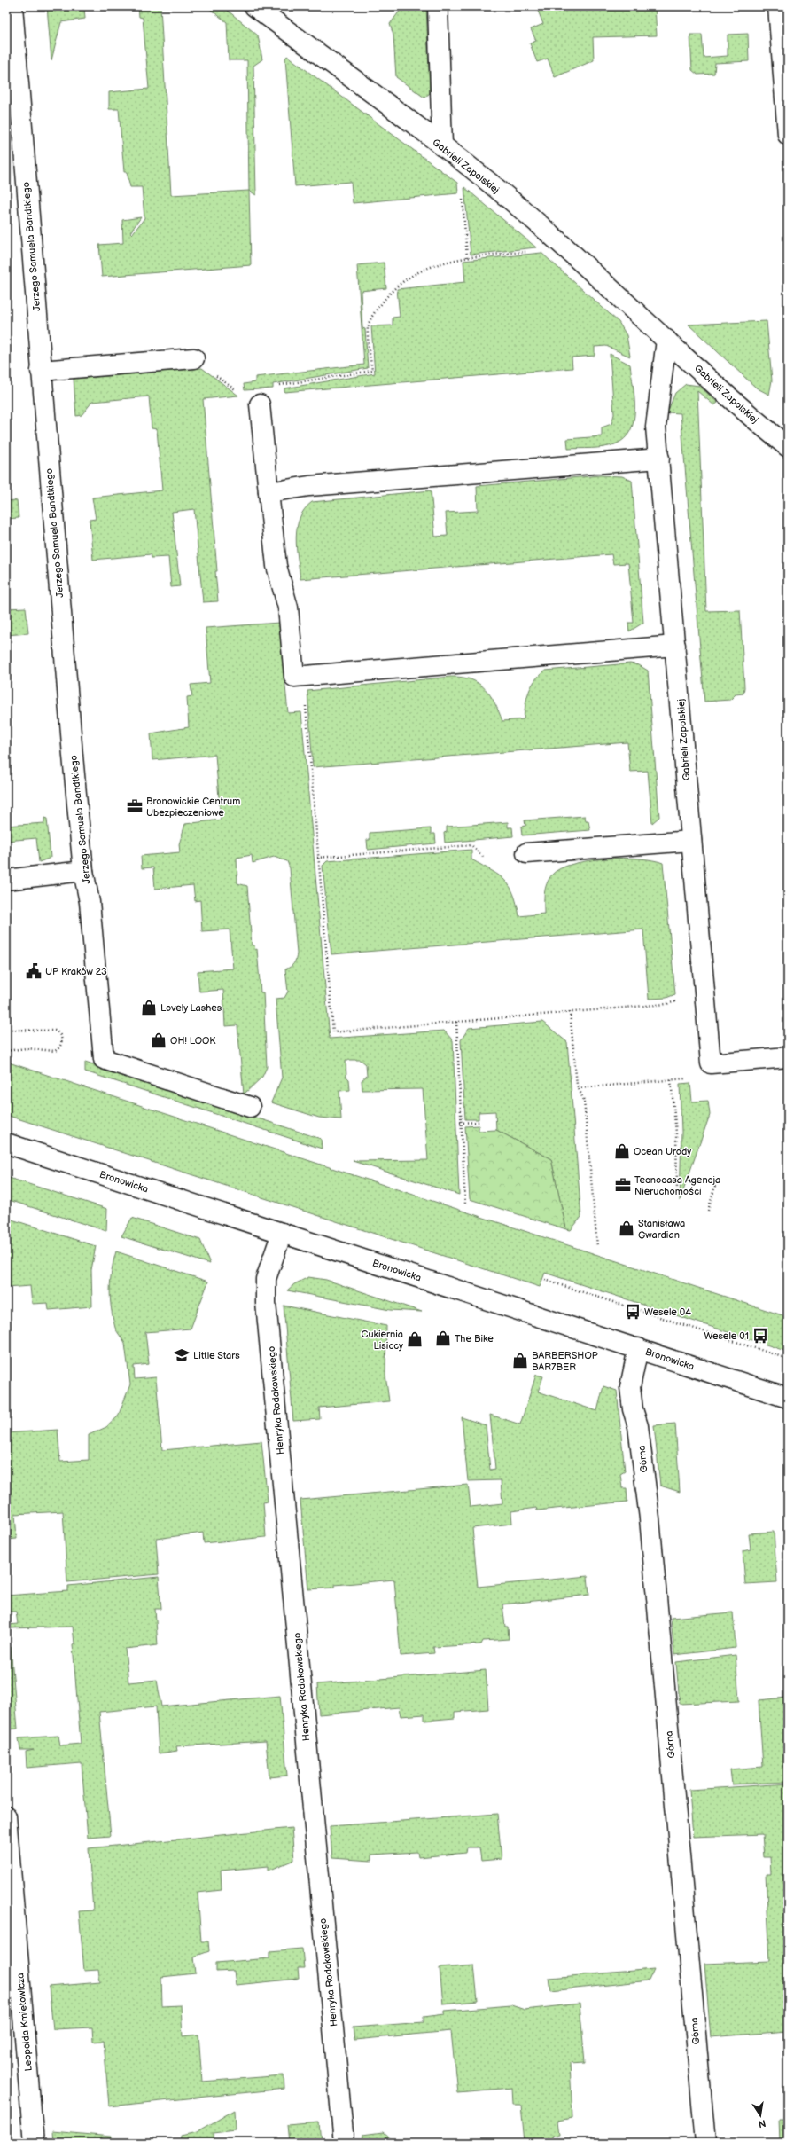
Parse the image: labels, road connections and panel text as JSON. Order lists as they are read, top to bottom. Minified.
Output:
{"streets":{"street":["Gabrieli Zapolskiej","Jerzego Samuela Bandtkiego","Bronowicka","Henryka Rodakowskiego","Górna","Leopolda Kmietowicza"]},"crossings":[["Bronowicka","Henryka Rodakowskiego"],["Bronowicka","Górna"]],"places":{"office":["Bronowickie Centrum Ubezpieczeniowe","Tecnocasa Agencja Nieruchomości"],"public building":["UP Kraków 23"],"shop":["Lovely Lashes","OH! LOOK","Ocean Urody","Stanisława Gwardian","The Bike","Cukiernia Lisiccy","BARBERSHOP BAR7BER"],"bus stop":["Wesele 04","Wesele 01"],"school or university":["Little Stars"]},"north":"bottom"}
